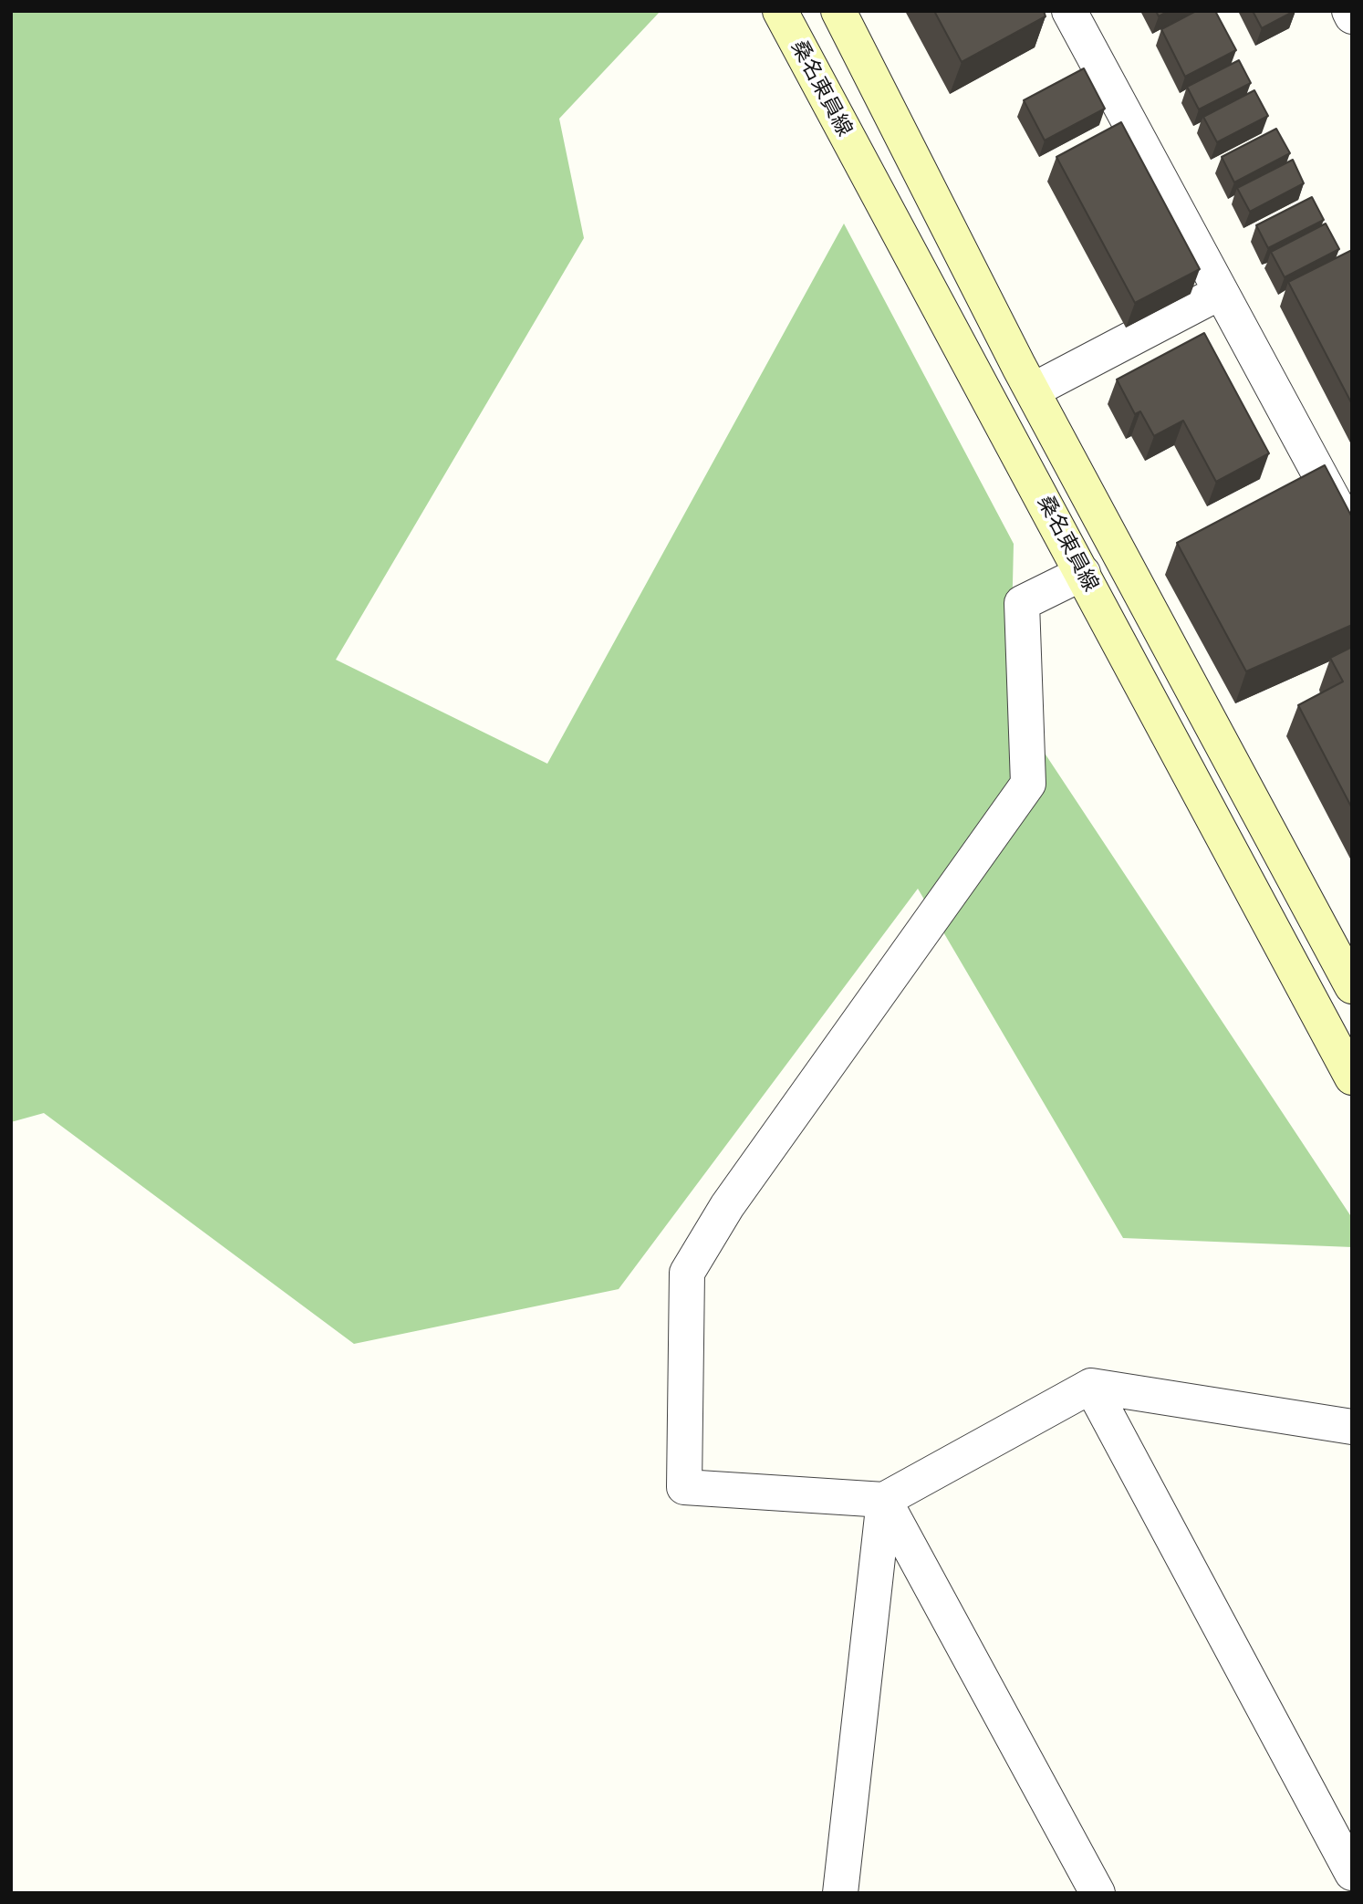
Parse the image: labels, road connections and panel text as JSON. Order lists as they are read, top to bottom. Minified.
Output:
{"streets":{"main road":["桑名東員線"]}}
